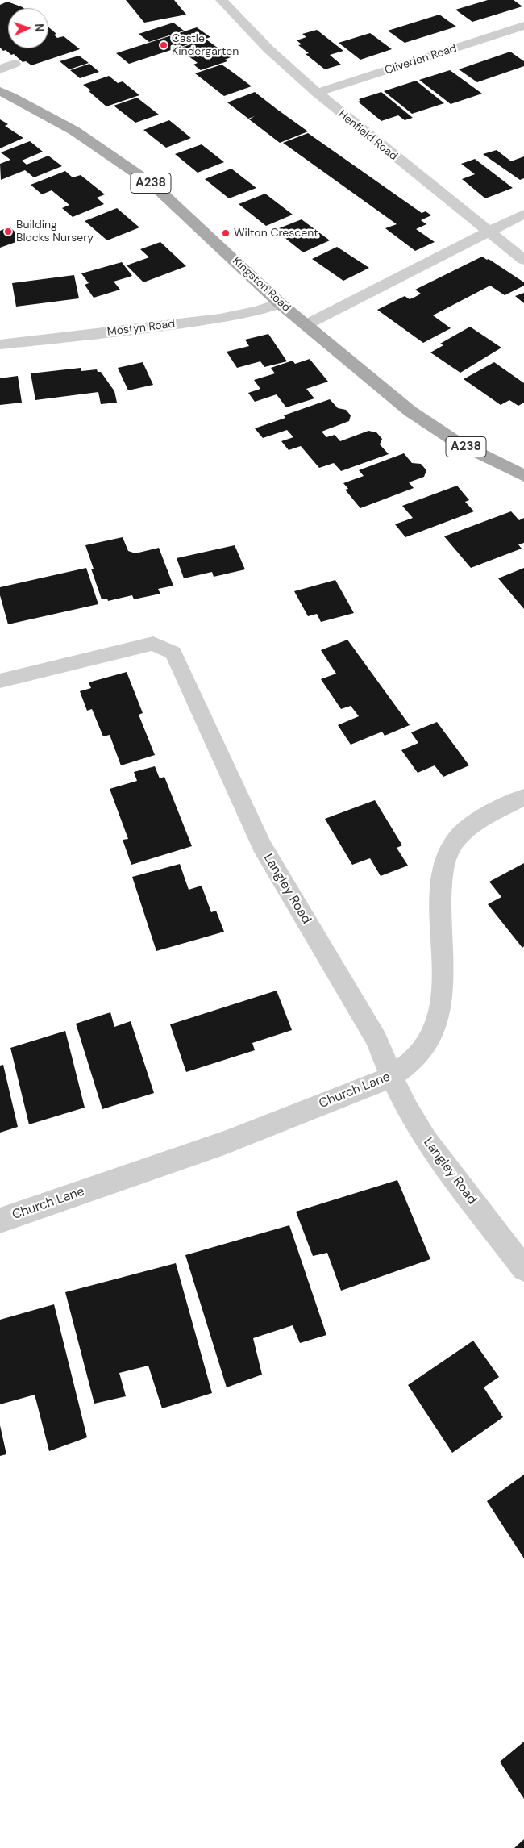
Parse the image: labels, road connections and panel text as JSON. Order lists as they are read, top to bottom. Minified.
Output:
{"streets":{"main road":["A238","Kingston Road"],"street":["Cliveden Road","Henfield Road","Mostyn Road","Langley Road","Church Lane"]},"crossings":[["Cliveden Road","Henfield Road"],["Kingston Road","Mostyn Road"],["Langley Road","Church Lane"]],"places":["Castle Kindergarten","Building Blocks Nursery","Wilton Crescent"],"north":"right"}
